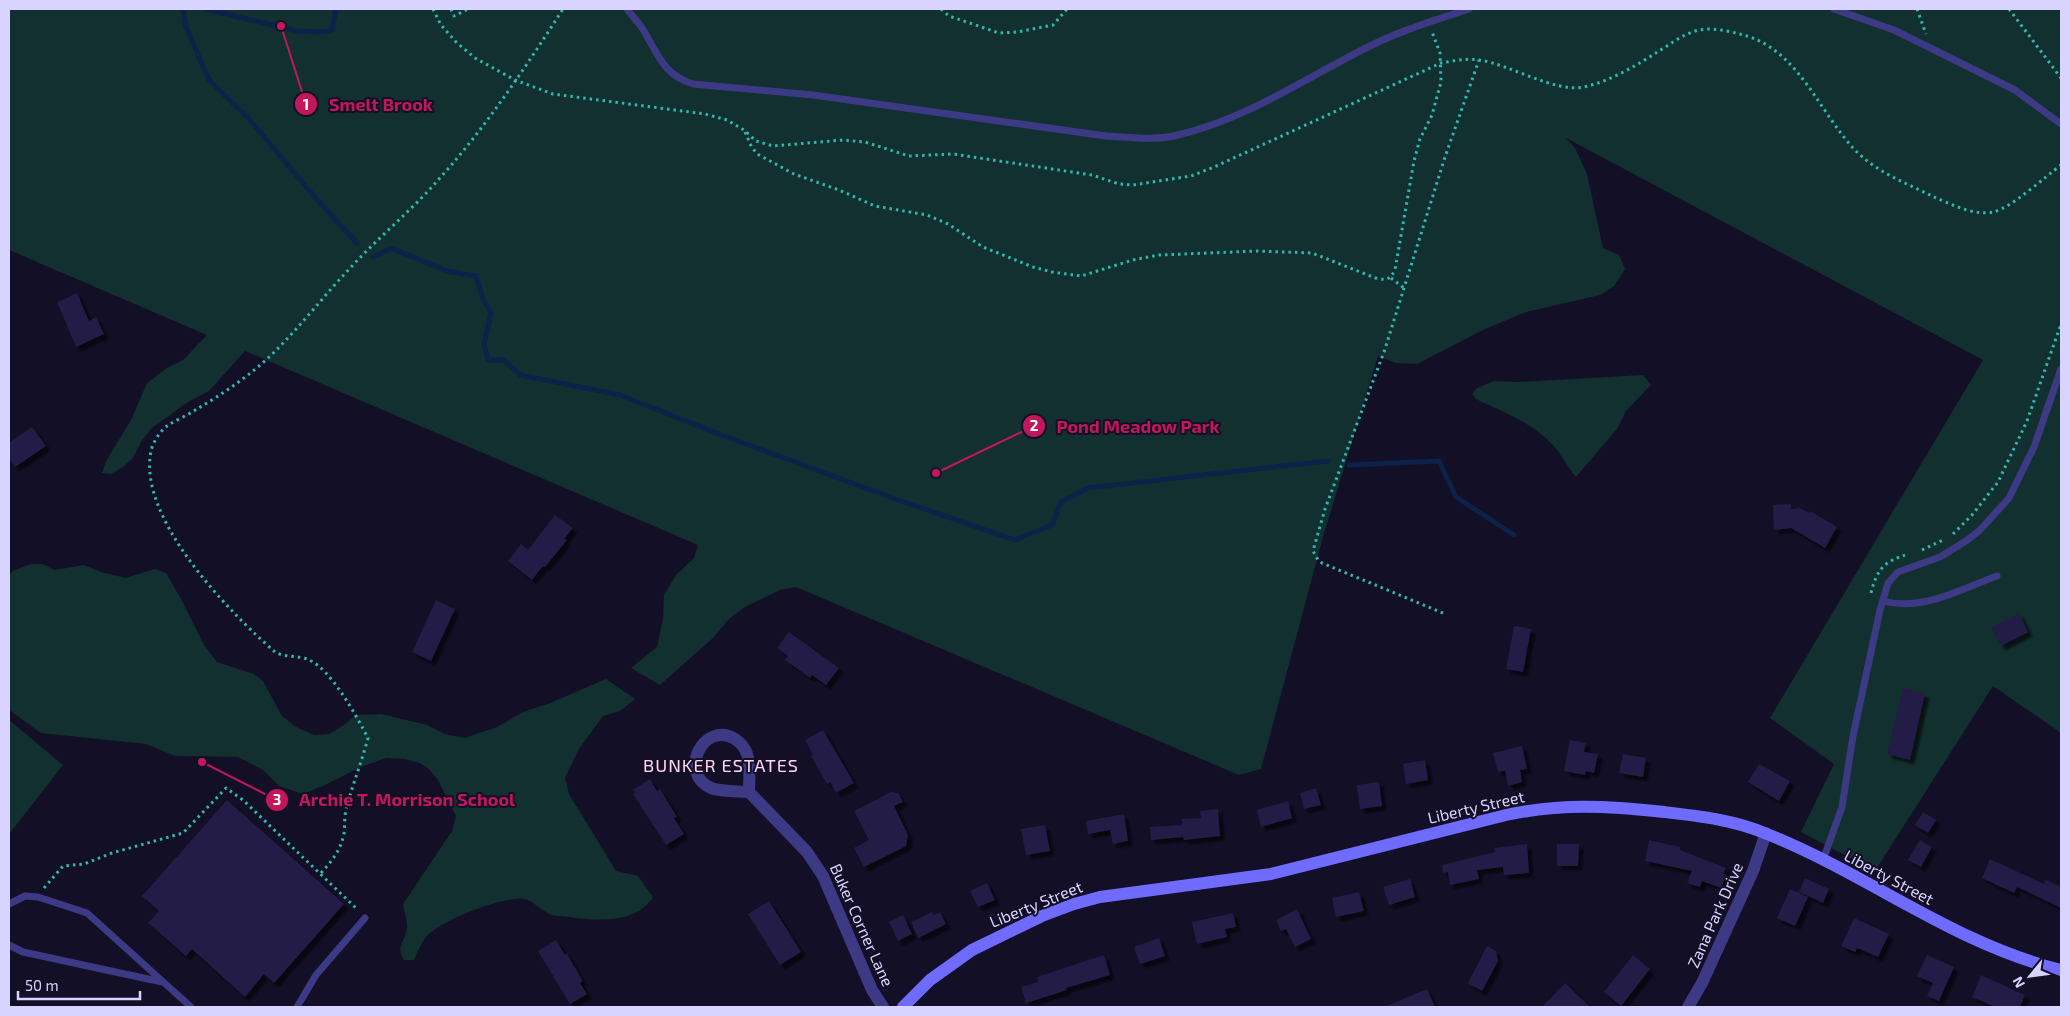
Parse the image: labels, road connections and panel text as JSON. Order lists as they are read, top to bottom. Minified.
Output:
{"streets":{"main road":["Liberty Street"],"street":["Zana Park Drive","Buker Corner Lane"]},"crossings":[["Liberty Street","Zana Park Drive"]],"districts":["BUNKER ESTATES"],"places":["Smelt Brook","Pond Meadow Park","Archie T. Morrison School"],"scale_bar":"50 m","north":"bottom left"}
